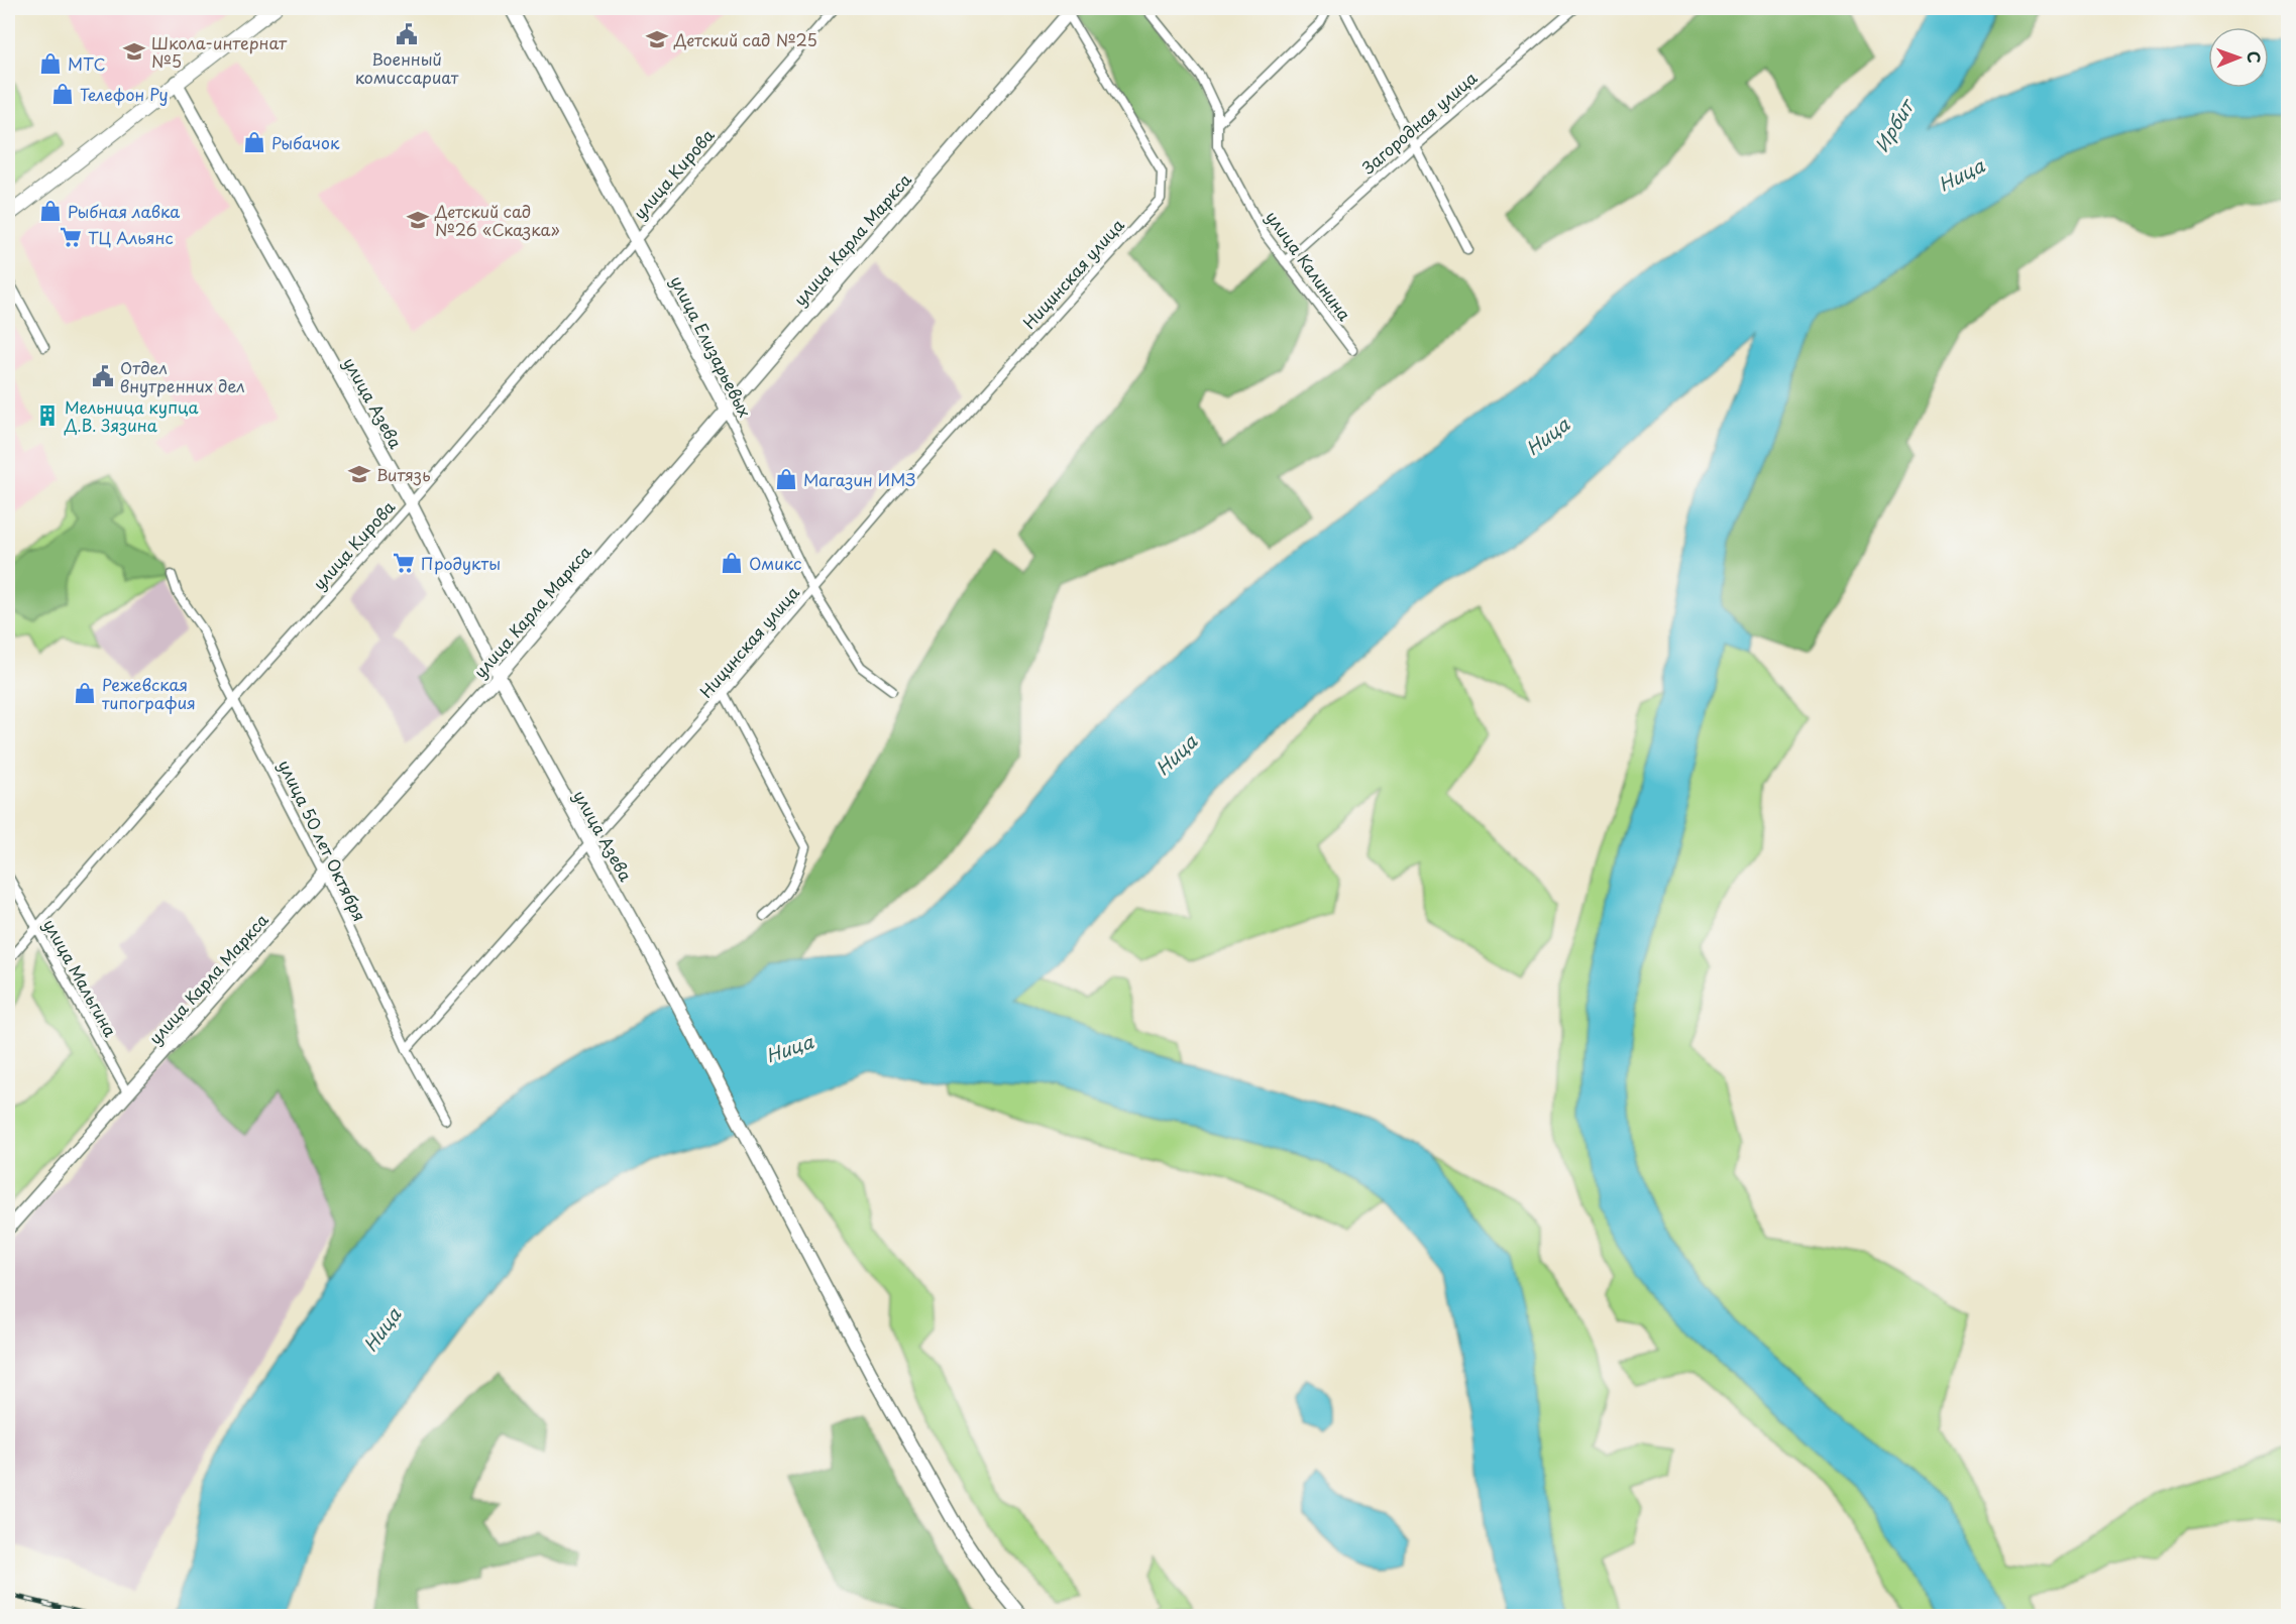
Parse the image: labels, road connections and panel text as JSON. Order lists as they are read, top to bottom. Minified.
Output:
{"streets":{"street":["Загородная улица","улица Кирова","улица Карла Маркса","улица Калинина","Ницинская улица","улица Елизарьевых","улица Азева","улица 50 лет Октября","улица Мальгина"]},"crossings":[["Загородная улица","улица Калинина"],["улица Кирова","улица Елизарьевых"],["улица Кирова","улица Азева"],["улица Кирова","улица 50 лет Октября"],["улица Кирова","улица Мальгина"],["улица Карла Маркса","Ницинская улица"],["улица Карла Маркса","улица Елизарьевых"],["улица Карла Маркса","улица Азева"],["улица Карла Маркса","улица 50 лет Октября"],["улица Карла Маркса","улица Мальгина"],["Ницинская улица","улица Елизарьевых"],["Ницинская улица","улица Азева"],["Ницинская улица","улица 50 лет Октября"]],"water":["Ирбит","Ница"],"places":{"public building":["Военный комиссариат","Отдел внутренних дел"],"school or university":["Детский сад №25","Школа-интернат №5","Детский сад №26 «Сказка»","Витязь"],"shop":["МТС","Телефон Ру","Рыбачок","Рыбная лавка","Магазин ИМЗ","Омикс","Режевская типография"],"supermarket":["ТЦ Альянс","Продукты"],"building":["Мельница купца Д.В. Зязина"]},"north":"right"}
